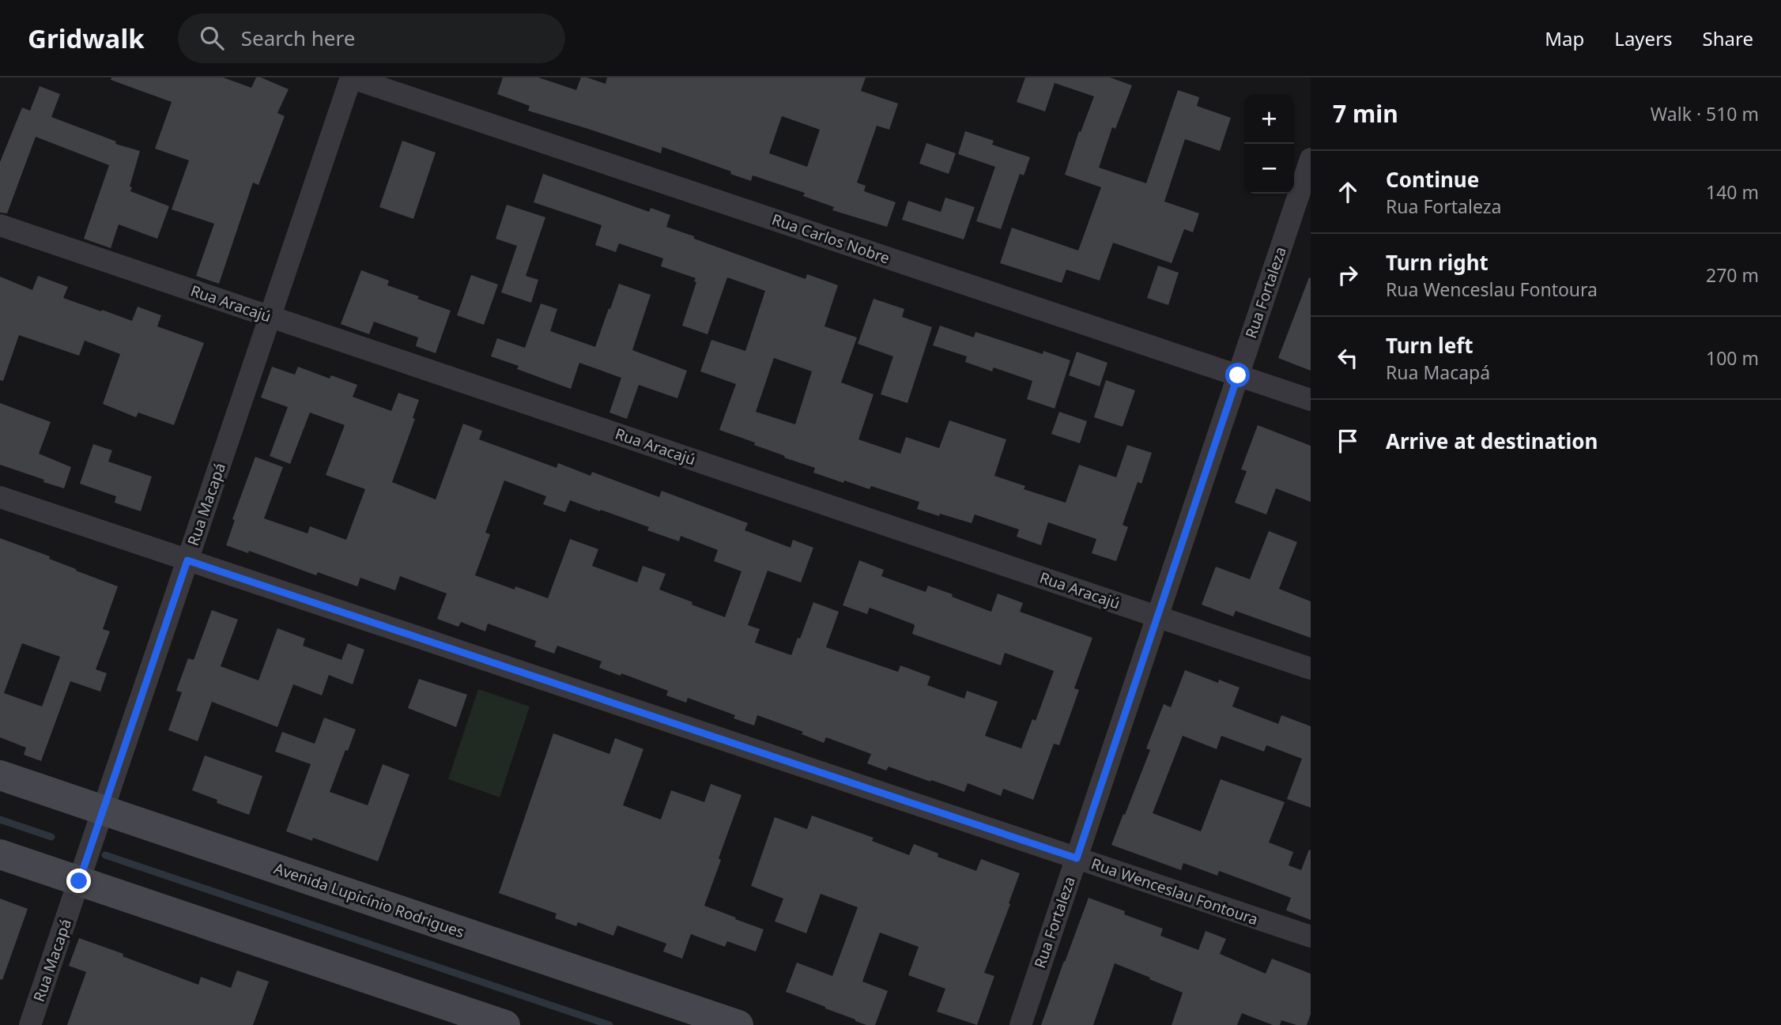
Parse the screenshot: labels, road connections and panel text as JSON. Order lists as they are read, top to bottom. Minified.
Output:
{"streets":{"street":["Rua Carlos Nobre","Rua Fortaleza","Rua Aracajú","Rua Macapá","Rua Wenceslau Fontoura","Avenida Lupicínio Rodrigues"]},"crossings":[["Rua Carlos Nobre","Rua Fortaleza"],["Rua Carlos Nobre","Rua Macapá"],["Rua Fortaleza","Rua Aracajú"],["Rua Fortaleza","Rua Wenceslau Fontoura"],["Rua Aracajú","Rua Macapá"],["Rua Macapá","Rua Wenceslau Fontoura"],["Rua Macapá","Avenida Lupicínio Rodrigues"]],"page":{"header":"Gridwalk","search":"Search here","nav":["Map","Layers","Share"],"heading":["7 min","Walk · 510 m"],"map_buttons":["+","−"],"list":[["Continue","Rua Fortaleza","140 m"],["Turn right","Rua Wenceslau Fontoura","270 m"],["Turn left","Rua Macapá","100 m"],"Arrive at destination"]}}
